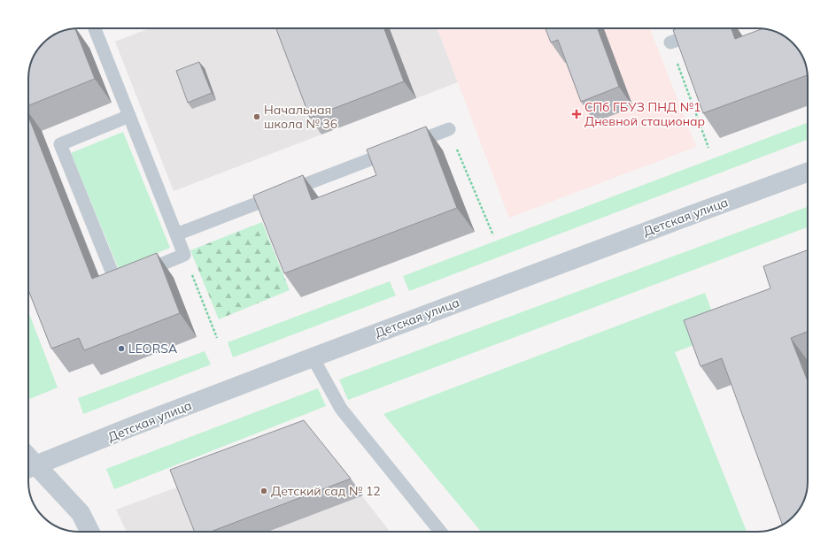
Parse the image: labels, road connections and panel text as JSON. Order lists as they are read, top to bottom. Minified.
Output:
{"streets":{"street":["Детская улица"]},"places":{"health":["СПб ГБУЗ ПНД №1 Дневной стационар"],"other":["Начальная школа № 36","LEORSA","Детский сад № 12"]}}
